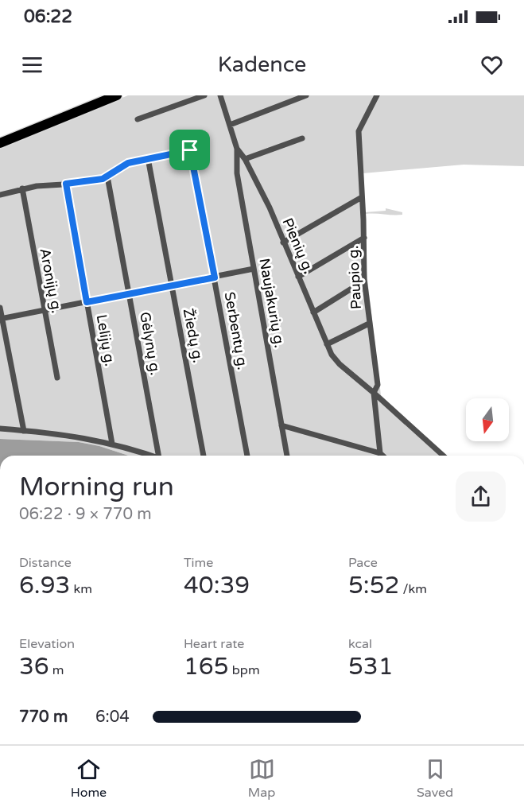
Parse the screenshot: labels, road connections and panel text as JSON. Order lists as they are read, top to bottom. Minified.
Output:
{"streets":{"street":["Pienių g.","Paupio g.","Aronijų g.","Naujakurių g.","Serbentų g.","Žiedų g.","Lelijų g.","Gėlynų g."]},"crossings":[["Pienių g.","Paupio g."],["Pienių g.","Naujakurių g."],["Serbentų g.","Žiedų g."]],"north":"bottom","page":{"status":"06:22","header":"Kadence","heading":["Morning run","06:22 · 9 × 770 m"],"stats":[["Distance","6.93 km"],["Time","40:39"],["Pace","5:52 /km"],["Elevation","36 m"],["Heart rate","165 bpm"],["kcal","531"]],"list":[{"name":"770 m","note":"6:04"}],"tabs":["Home","Map","Saved"]}}
